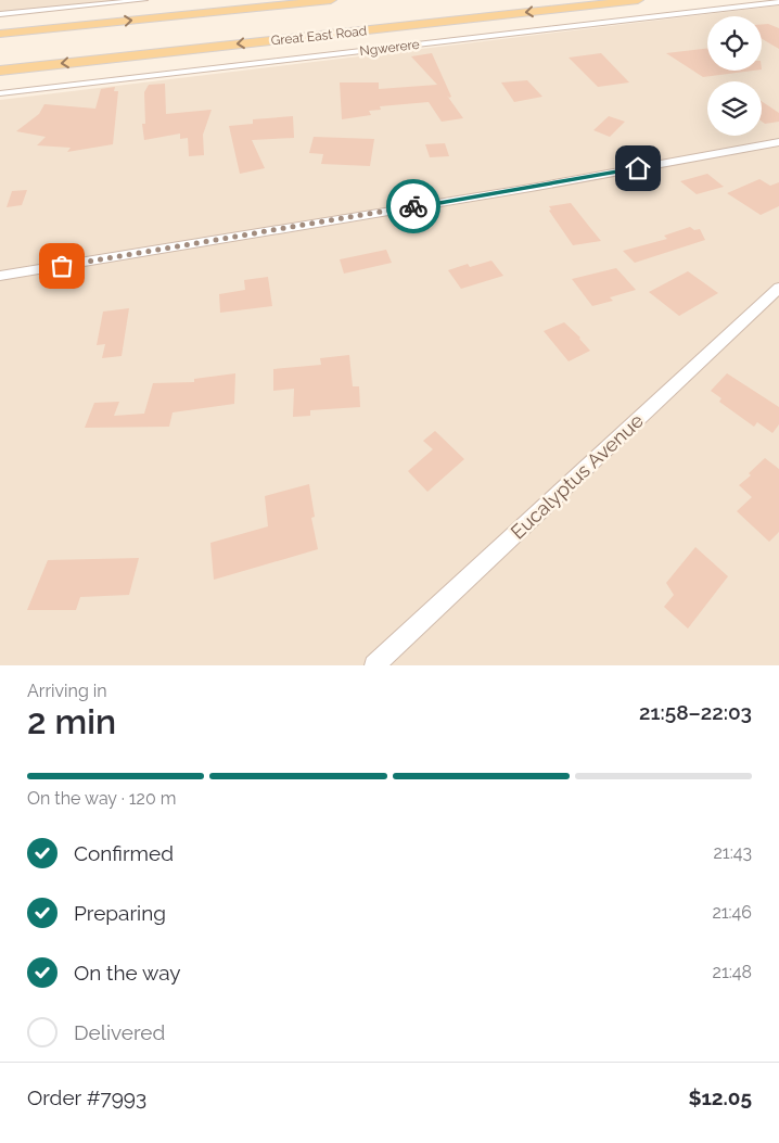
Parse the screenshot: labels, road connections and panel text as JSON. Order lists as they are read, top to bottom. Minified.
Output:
{"streets":{"main road":["Great East Road"],"street":["Ngwerere","Eucalyptus Avenue"]},"page":{"heading":["2 min","Arriving in","21:58–22:03"],"panel":["Order #7993","$12.05"],"bar":"On the way · 120 m","list":[["Confirmed","21:43"],["Preparing","21:46"],["On the way","21:48"],"Delivered"]}}
